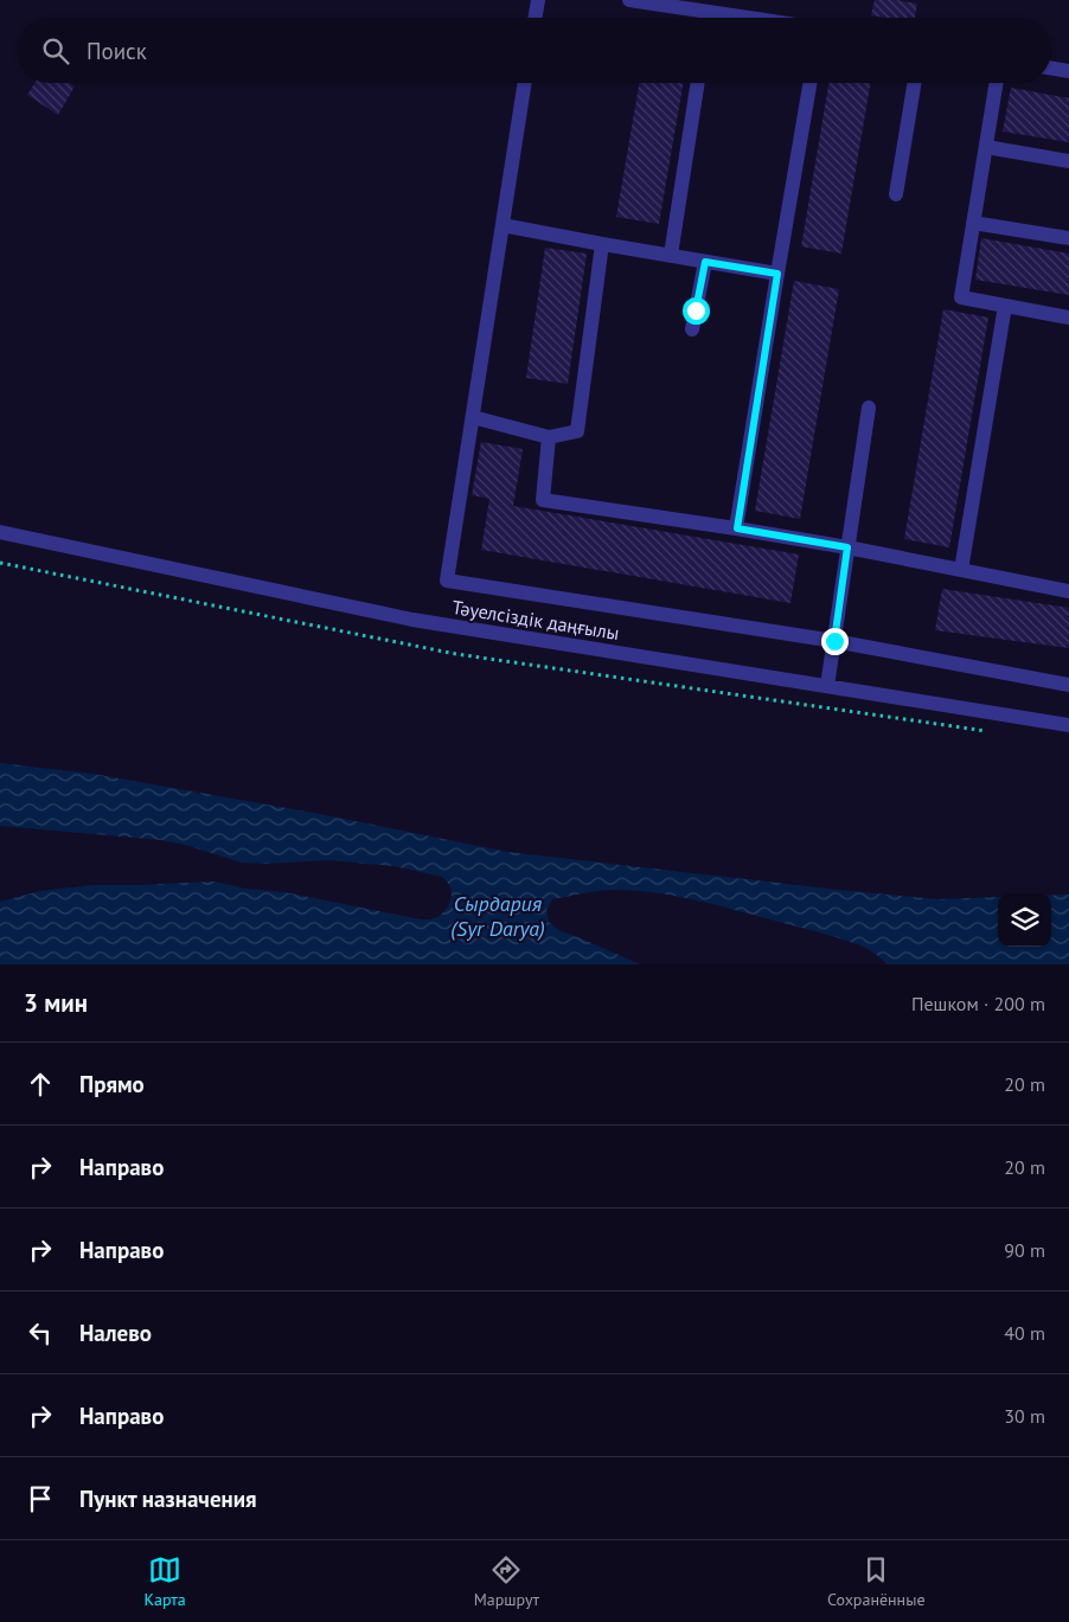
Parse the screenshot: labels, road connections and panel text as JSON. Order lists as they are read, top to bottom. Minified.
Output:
{"streets":{"street":["Тәуелсіздік даңғылы"]},"water":["Сырдария (Syr Darya)"],"page":{"search":"Поиск","heading":["3 мин","Пешком · 200 m"],"list":[["Прямо","20 m"],["Направо","20 m"],["Направо","90 m"],["Налево","40 m"],["Направо","30 m"],"Пункт назначения"],"nav":["Карта","Маршрут","Сохранённые"]}}
